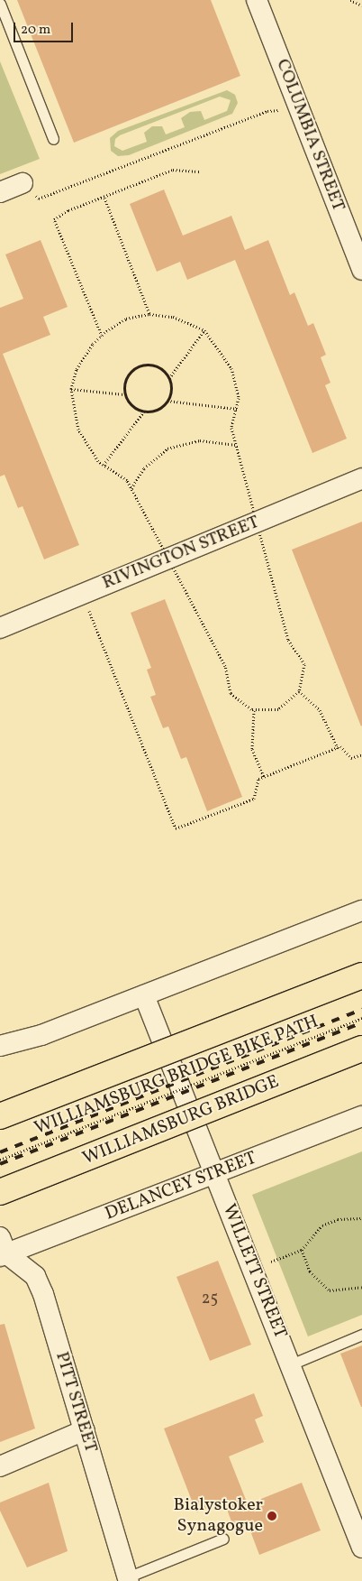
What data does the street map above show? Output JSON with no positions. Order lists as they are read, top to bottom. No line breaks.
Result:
{"streets":{"highway":["WILLIAMSBURG BRIDGE"],"street":["COLUMBIA STREET","RIVINGTON STREET","DELANCEY STREET","WILLETT STREET","PITT STREET"],"path":["WILLIAMSBURG BRIDGE BIKE PATH"]},"crossings":[["DELANCEY STREET","WILLETT STREET"],["DELANCEY STREET","PITT STREET"]],"places":["Bialystoker Synagogue"],"house_numbers":["25"],"scale_bar":"20 m"}
